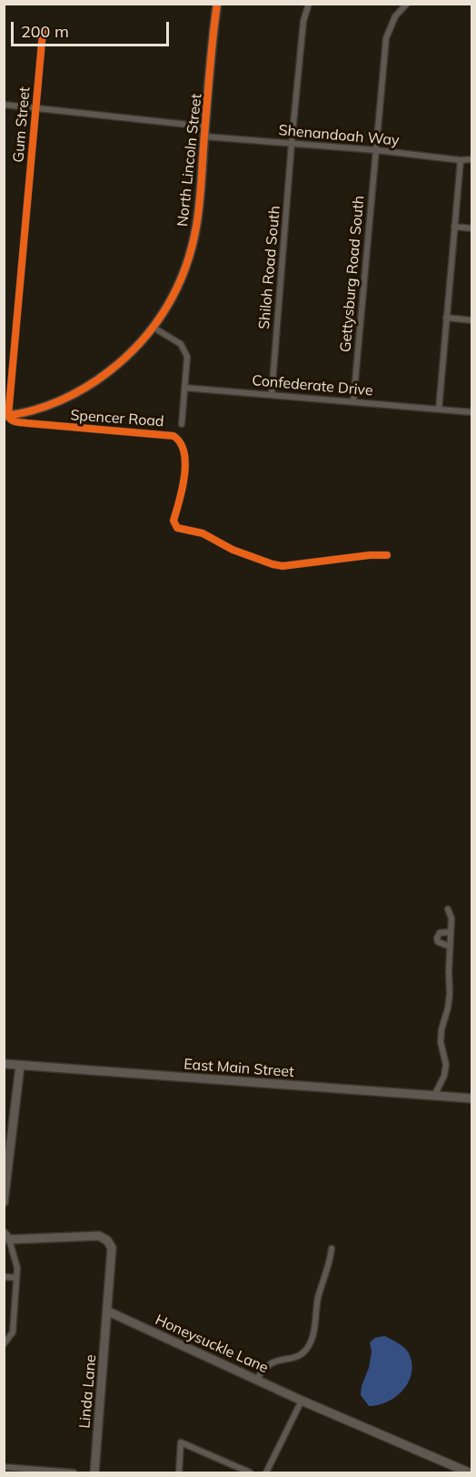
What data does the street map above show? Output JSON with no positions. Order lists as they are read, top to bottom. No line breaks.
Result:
{"streets":{"street":["Gum Street","Shenandoah Way","North Lincoln Street","Shiloh Road South","Gettysburg Road South","Confederate Drive","Spencer Road","East Main Street","Honeysuckle Lane","Linda Lane"]},"crossings":[["Gum Street","North Lincoln Street"],["Gum Street","Spencer Road"],["Shenandoah Way","North Lincoln Street"],["Shenandoah Way","Shiloh Road South"],["Shenandoah Way","Gettysburg Road South"],["North Lincoln Street","Spencer Road"],["Shiloh Road South","Confederate Drive"],["Gettysburg Road South","Confederate Drive"],["Honeysuckle Lane","Linda Lane"]],"scale_bar":"200 m"}
